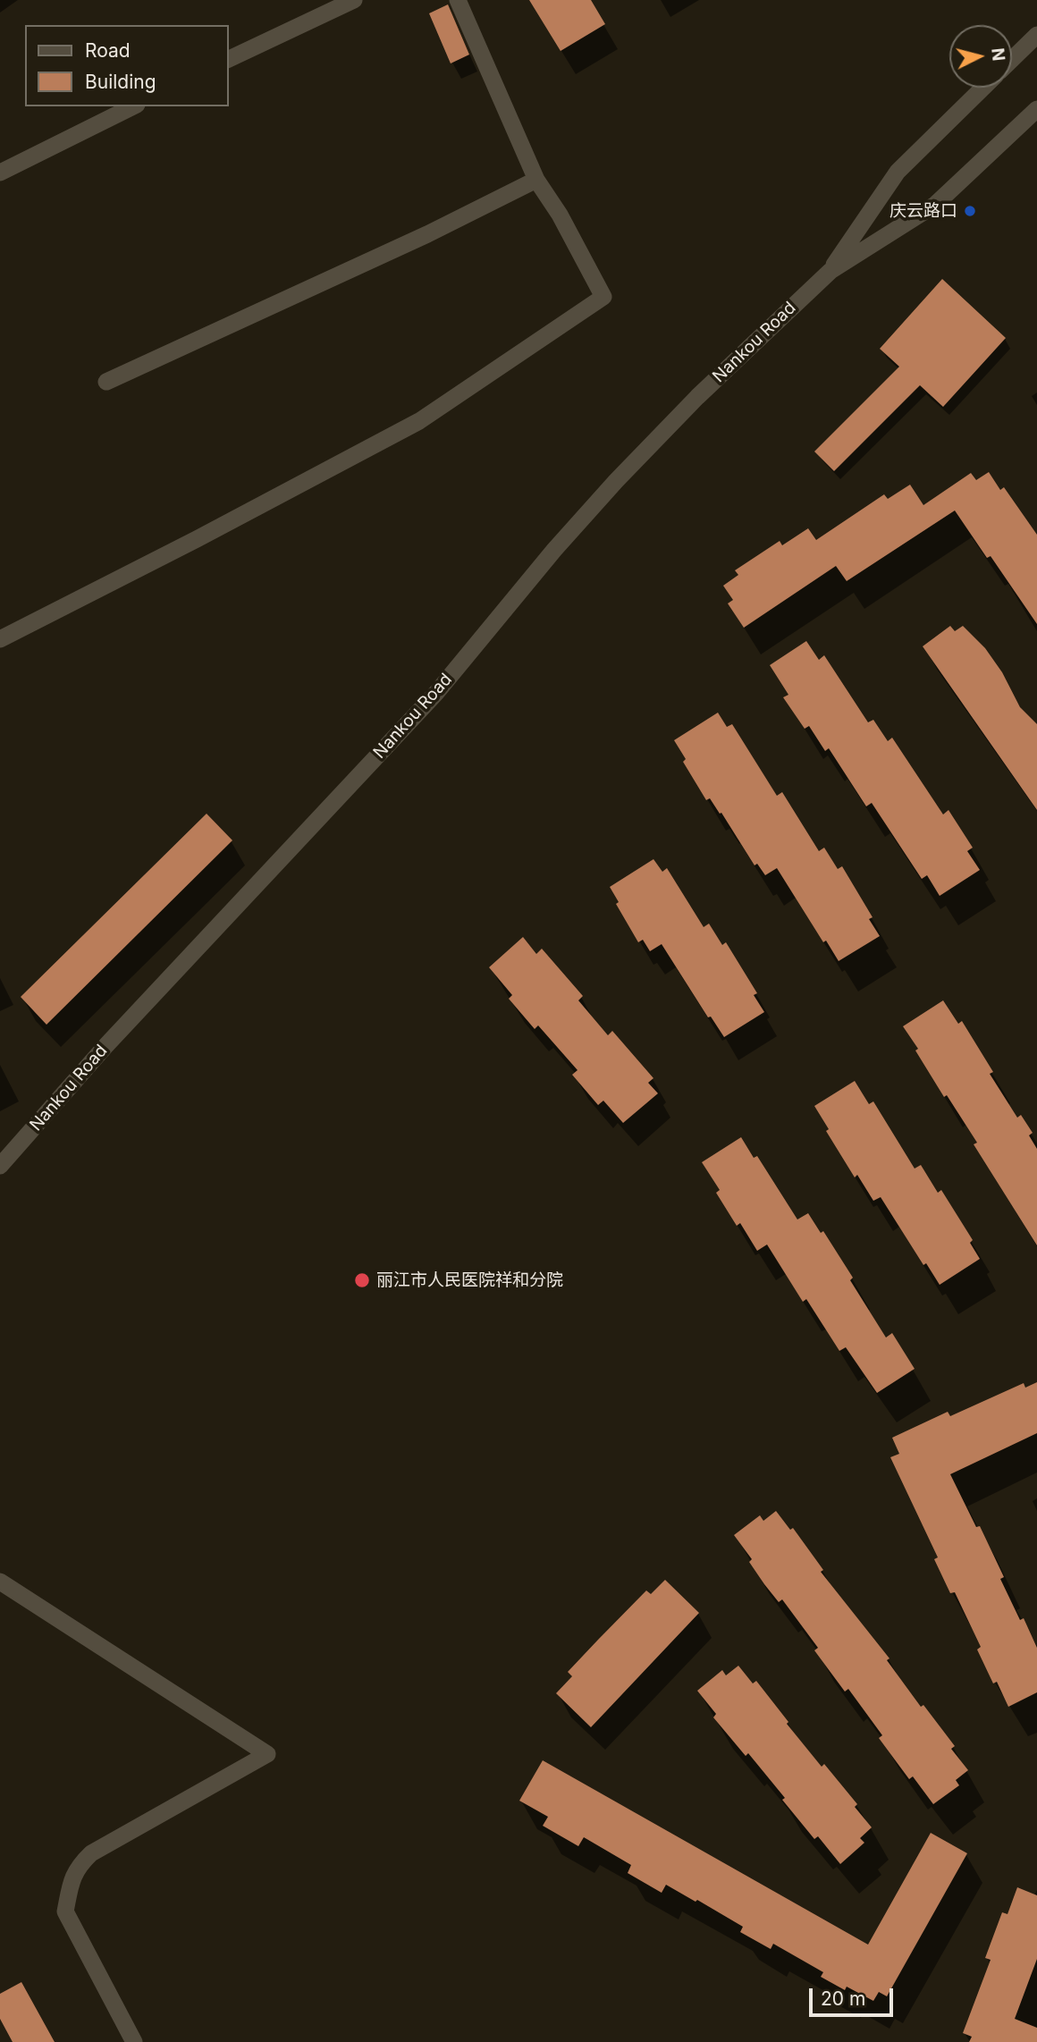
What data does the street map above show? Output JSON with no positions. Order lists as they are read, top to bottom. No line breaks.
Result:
{"streets":{"street":["Nankou Road"]},"places":["庆云路口","丽江市人民医院祥和分院"],"legend":["Road","Building"],"scale_bar":"20 m","north":"right"}
